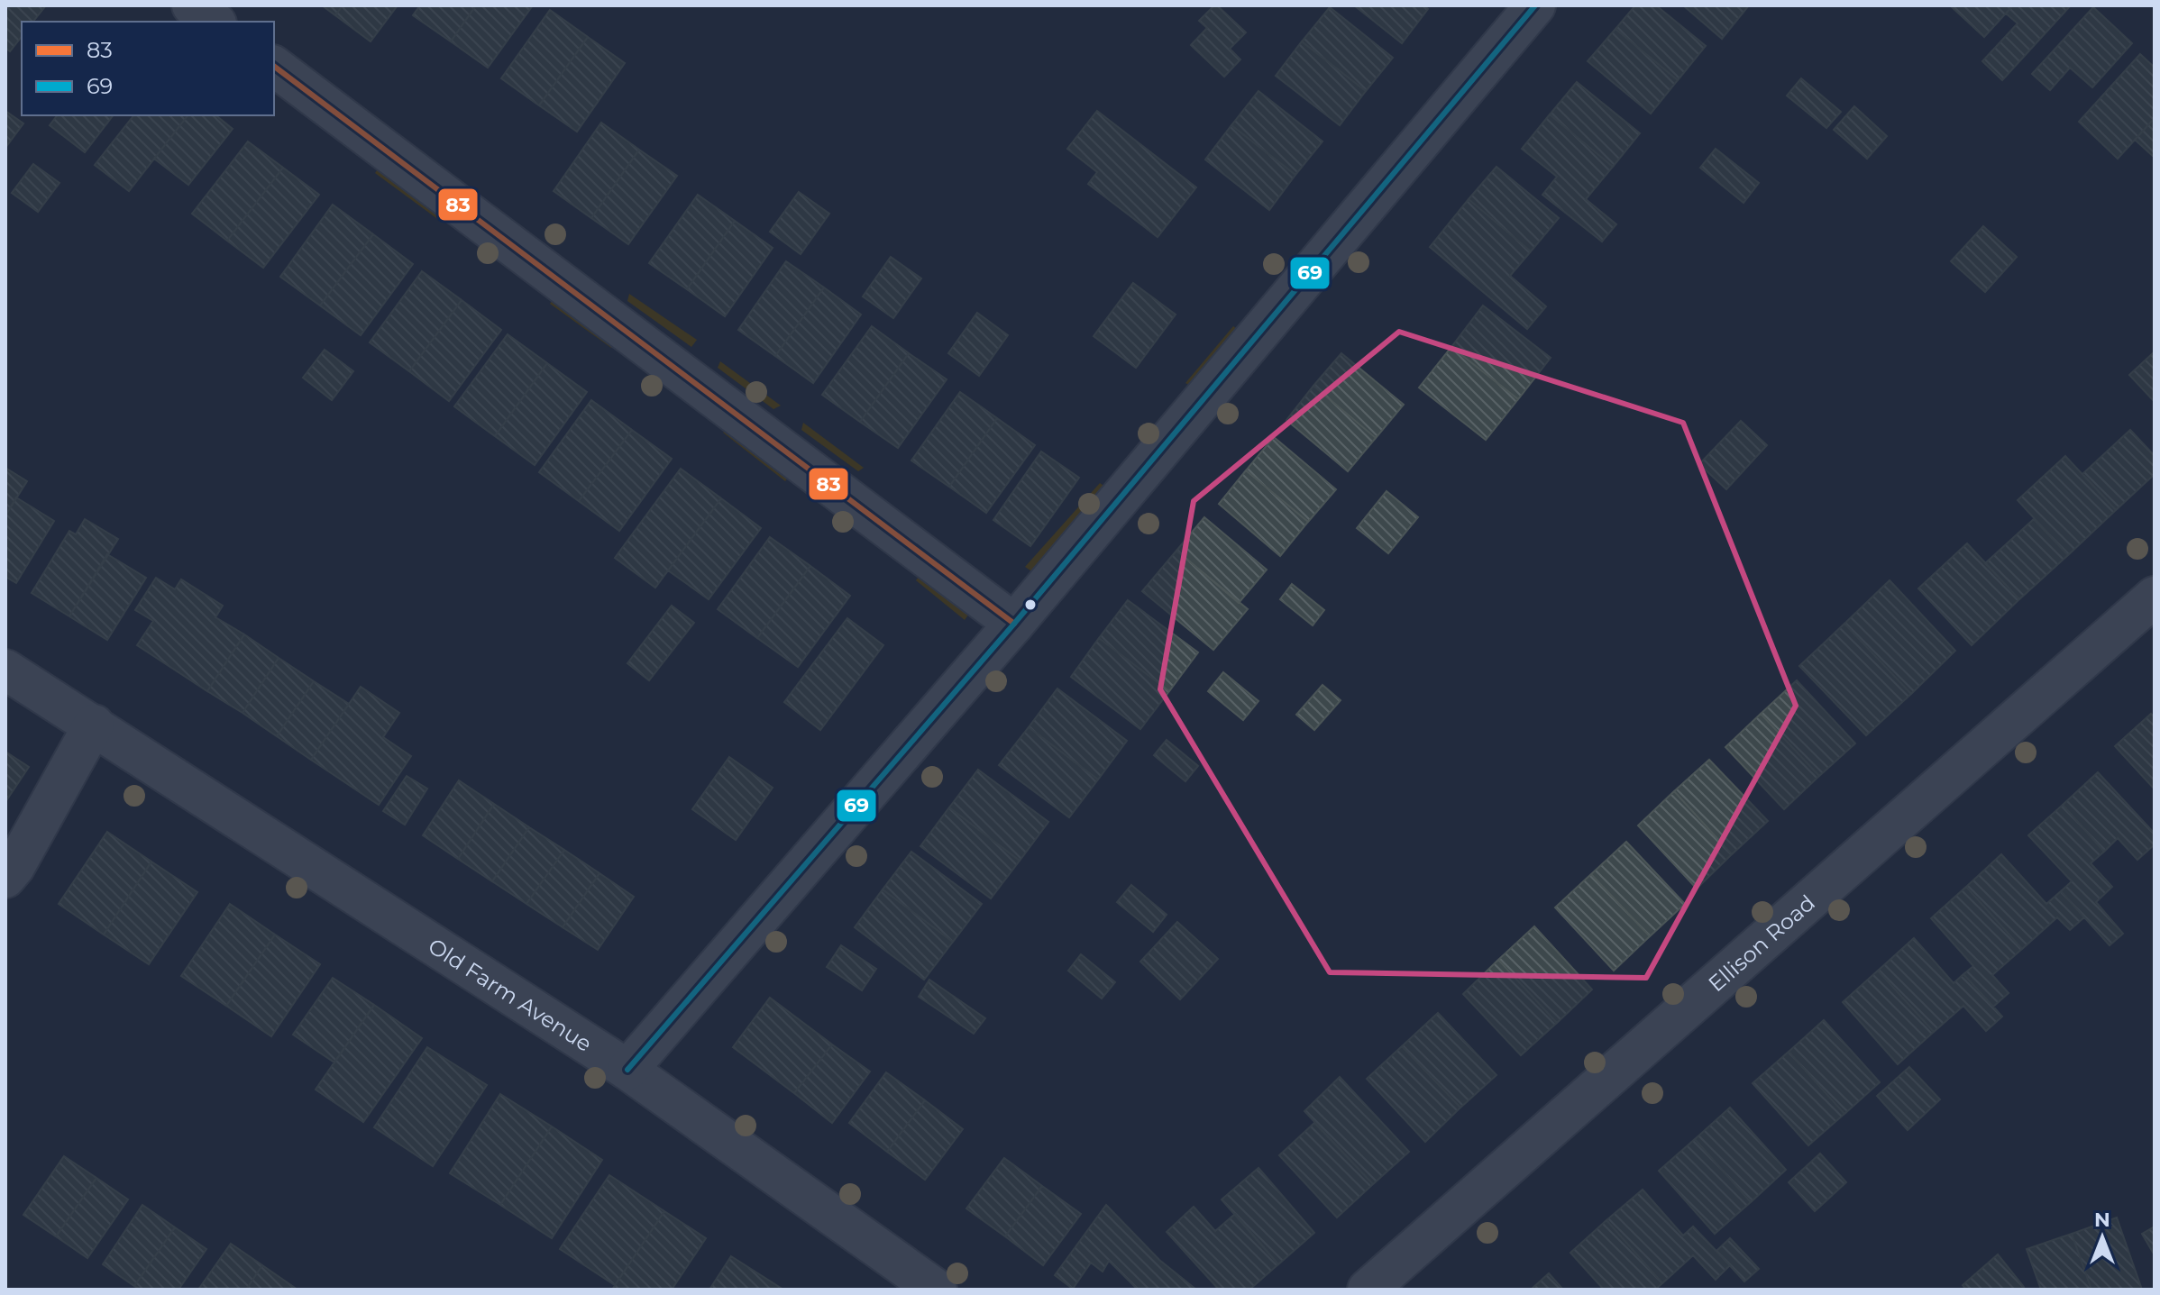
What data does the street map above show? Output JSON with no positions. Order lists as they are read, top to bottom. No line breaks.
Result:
{"streets":{"street":["Ellison Road","Old Farm Avenue"]},"lines":["transit line 69","transit line 83"],"legend":["83","69"],"north":"top"}
